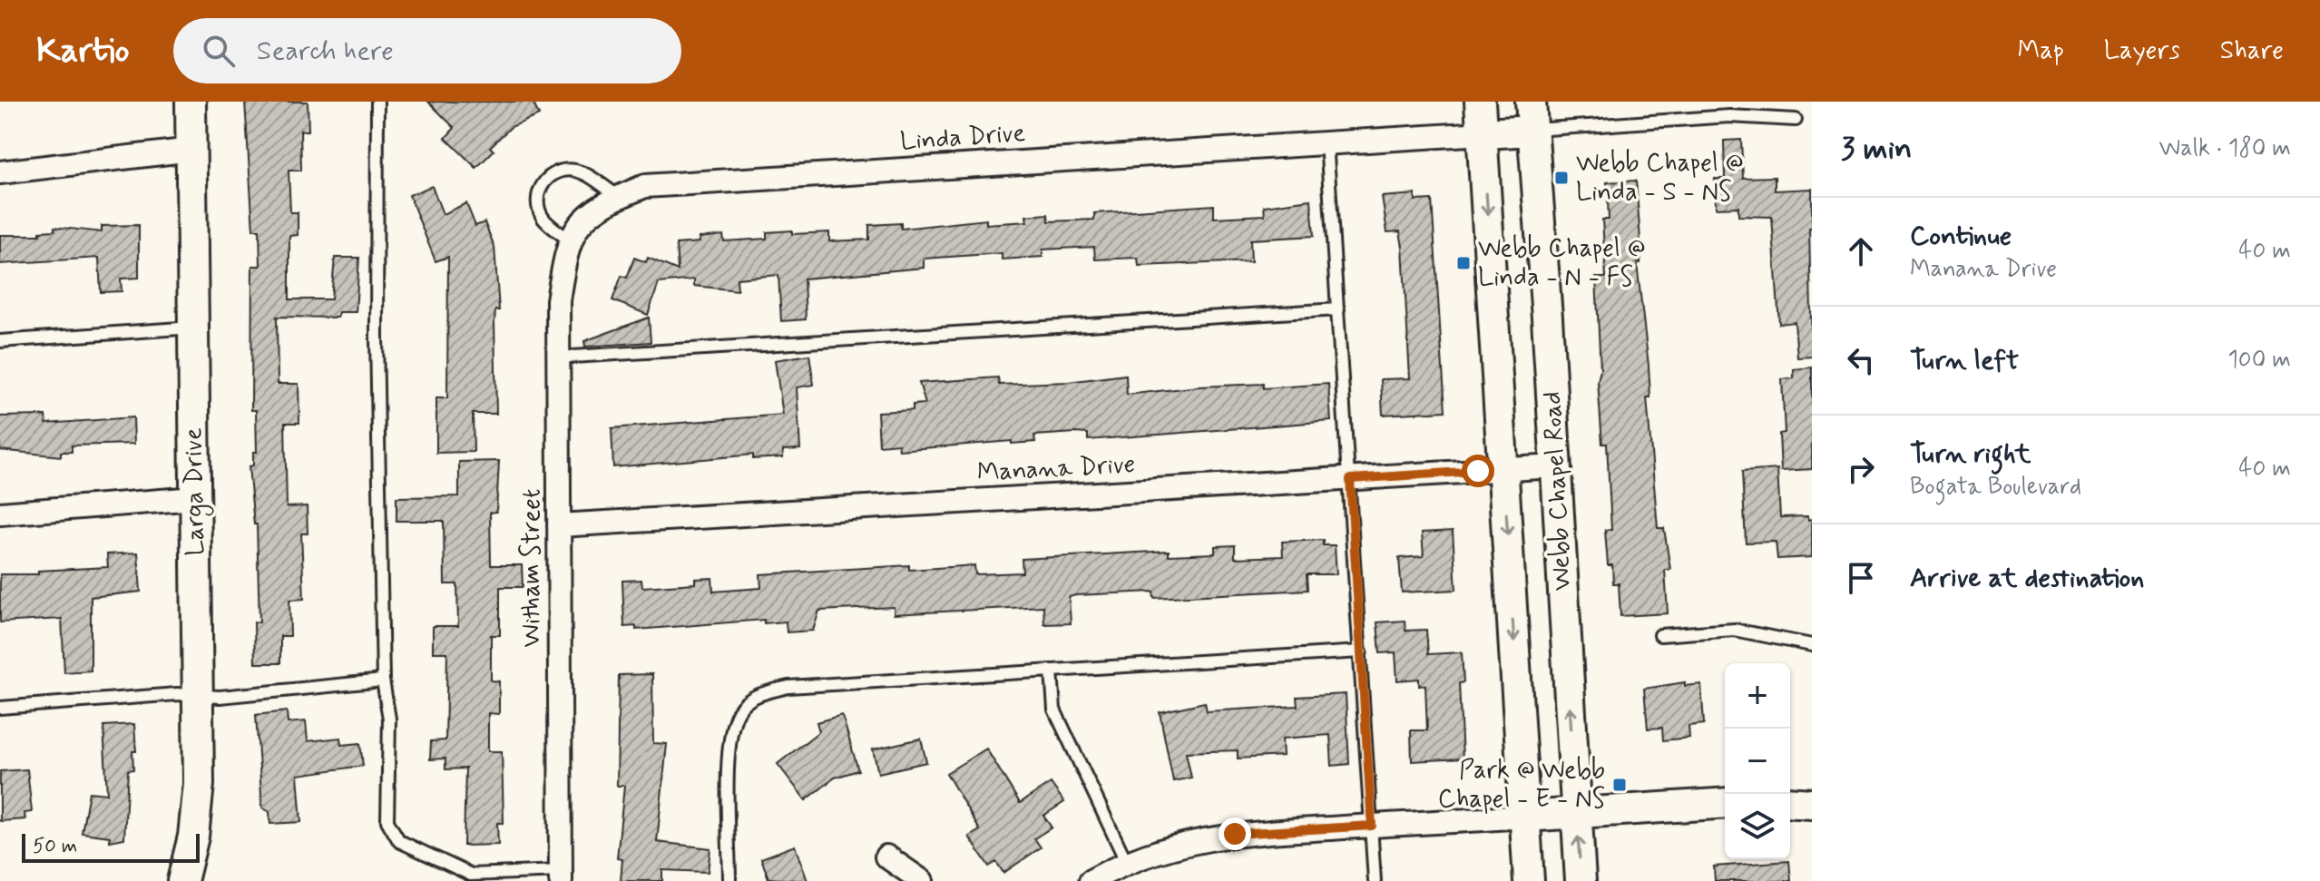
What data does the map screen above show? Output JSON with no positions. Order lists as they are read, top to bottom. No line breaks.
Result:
{"streets":{"main road":["Webb Chapel Road","Larga Drive"],"street":["Linda Drive","Manana Drive","Witham Street"]},"crossings":[["Linda Drive","Webb Chapel Road"],["Linda Drive","Witham Street"],["Manana Drive","Webb Chapel Road"],["Manana Drive","Witham Street"]],"places":{"transit":["Webb Chapel @ Linda - S - NS","Webb Chapel @ Linda - N - FS","Park @ Webb Chapel - E - NS"]},"scale_bar":"50 m","page":{"header":"Kartio","search":"Search here","nav":["Map","Layers","Share"],"heading":["3 min","Walk · 180 m"],"list":[["Continue","Manana Drive","40 m"],["Turn left","100 m"],["Turn right","Bogata Boulevard","40 m"],"Arrive at destination"],"map_buttons":["+","−"],"scale":"50 m"}}
